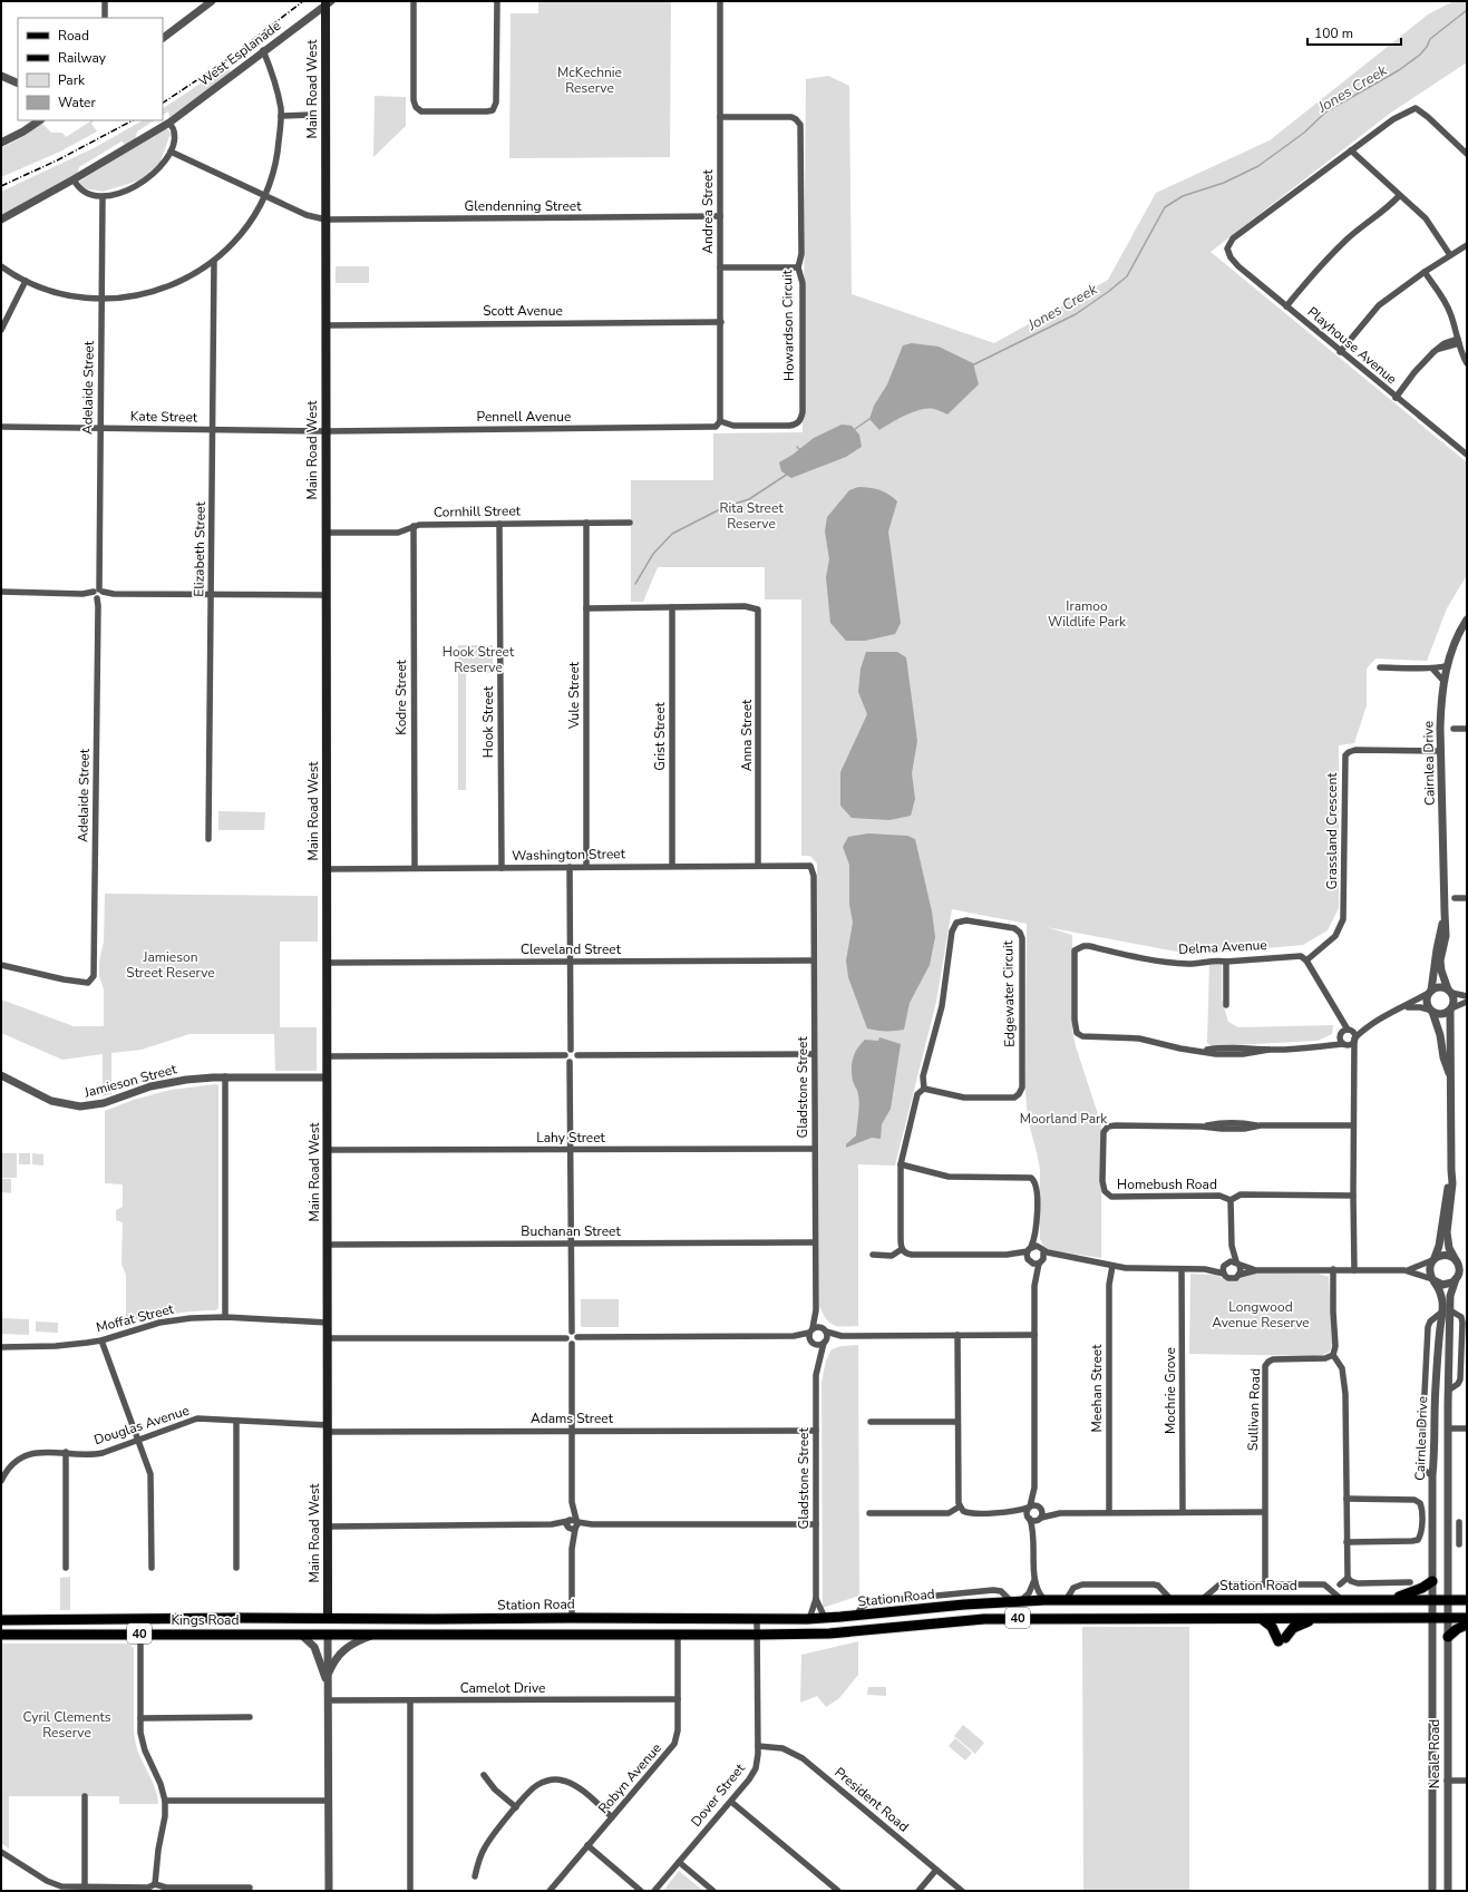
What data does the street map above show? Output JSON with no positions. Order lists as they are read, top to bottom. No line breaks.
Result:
{"streets":{"main road":["Main Road West","Station Road","40","Kings Road"],"street":["West Esplanade","Glendenning Street","Andrea Street","Scott Avenue","Howardson Circuit","Playhouse Avenue","Adelaide Street","Kate Street","Pennell Avenue","Cornhill Street","Elizabeth Street","Vule Street","Kodre Street","Hook Street","Anna Street","Grist Street","Cairnlea Drive","Grassland Crescent","Washington Street","Delma Avenue","Cleveland Street","Edgewater Circuit","Jamieson Street","Gladstone Street","Lahy Street","Homebush Road","Buchanan Street","Moffat Street","Meehan Street","Mochrie Grove","Sullivan Road","Adams Street","Douglas Avenue","Camelot Drive","Neale Road","Robyn Avenue","Dover Street","President Road"]},"crossings":[["West Esplanade","Main Road West"],["Main Road West","Glendenning Street"],["Main Road West","Scott Avenue"],["Main Road West","Kate Street"],["Main Road West","Pennell Avenue"],["Main Road West","Cornhill Street"],["Main Road West","Washington Street"],["Main Road West","Cleveland Street"],["Main Road West","Jamieson Street"],["Main Road West","Lahy Street"],["Main Road West","Buchanan Street"],["Main Road West","Moffat Street"],["Main Road West","Adams Street"],["Main Road West","Douglas Avenue"],["Main Road West","Station Road"],["Main Road West","Kings Road"],["Glendenning Street","Andrea Street"],["Andrea Street","Scott Avenue"],["Andrea Street","Howardson Circuit"],["Andrea Street","Pennell Avenue"],["Howardson Circuit","Pennell Avenue"],["Adelaide Street","Kate Street"],["Kate Street","Pennell Avenue"],["Kate Street","Elizabeth Street"],["Cornhill Street","Vule Street"],["Cornhill Street","Kodre Street"],["Cornhill Street","Hook Street"],["Vule Street","Washington Street"],["Kodre Street","Washington Street"],["Hook Street","Washington Street"],["Anna Street","Grist Street"],["Anna Street","Washington Street"],["Grist Street","Washington Street"],["Cairnlea Drive","Grassland Crescent"],["Cairnlea Drive","Station Road"],["Cairnlea Drive","40"],["Cairnlea Drive","Neale Road"],["Grassland Crescent","Delma Avenue"],["Washington Street","Gladstone Street"],["Cleveland Street","Gladstone Street"],["Gladstone Street","Lahy Street"],["Gladstone Street","Buchanan Street"],["Gladstone Street","Adams Street"],["Gladstone Street","Station Road"],["Adams Street","Douglas Avenue"],["Station Road","Kings Road"],["Station Road","Neale Road"],["Station Road","Dover Street"],["40","Kings Road"],["40","Neale Road"],["40","Robyn Avenue"],["40","Dover Street"],["Camelot Drive","Robyn Avenue"],["Dover Street","President Road"]],"water":["Jones Creek"],"parks":["McKechnie Reserve","Rita Street Reserve","Iramoo Wildlife Park","Hook Street Reserve","Jamieson Street Reserve","Moorland Park","Longwood Avenue Reserve","Cyril Clements Reserve"],"legend":["Road","Railway","Park","Water"],"scale_bar":"100 m"}
